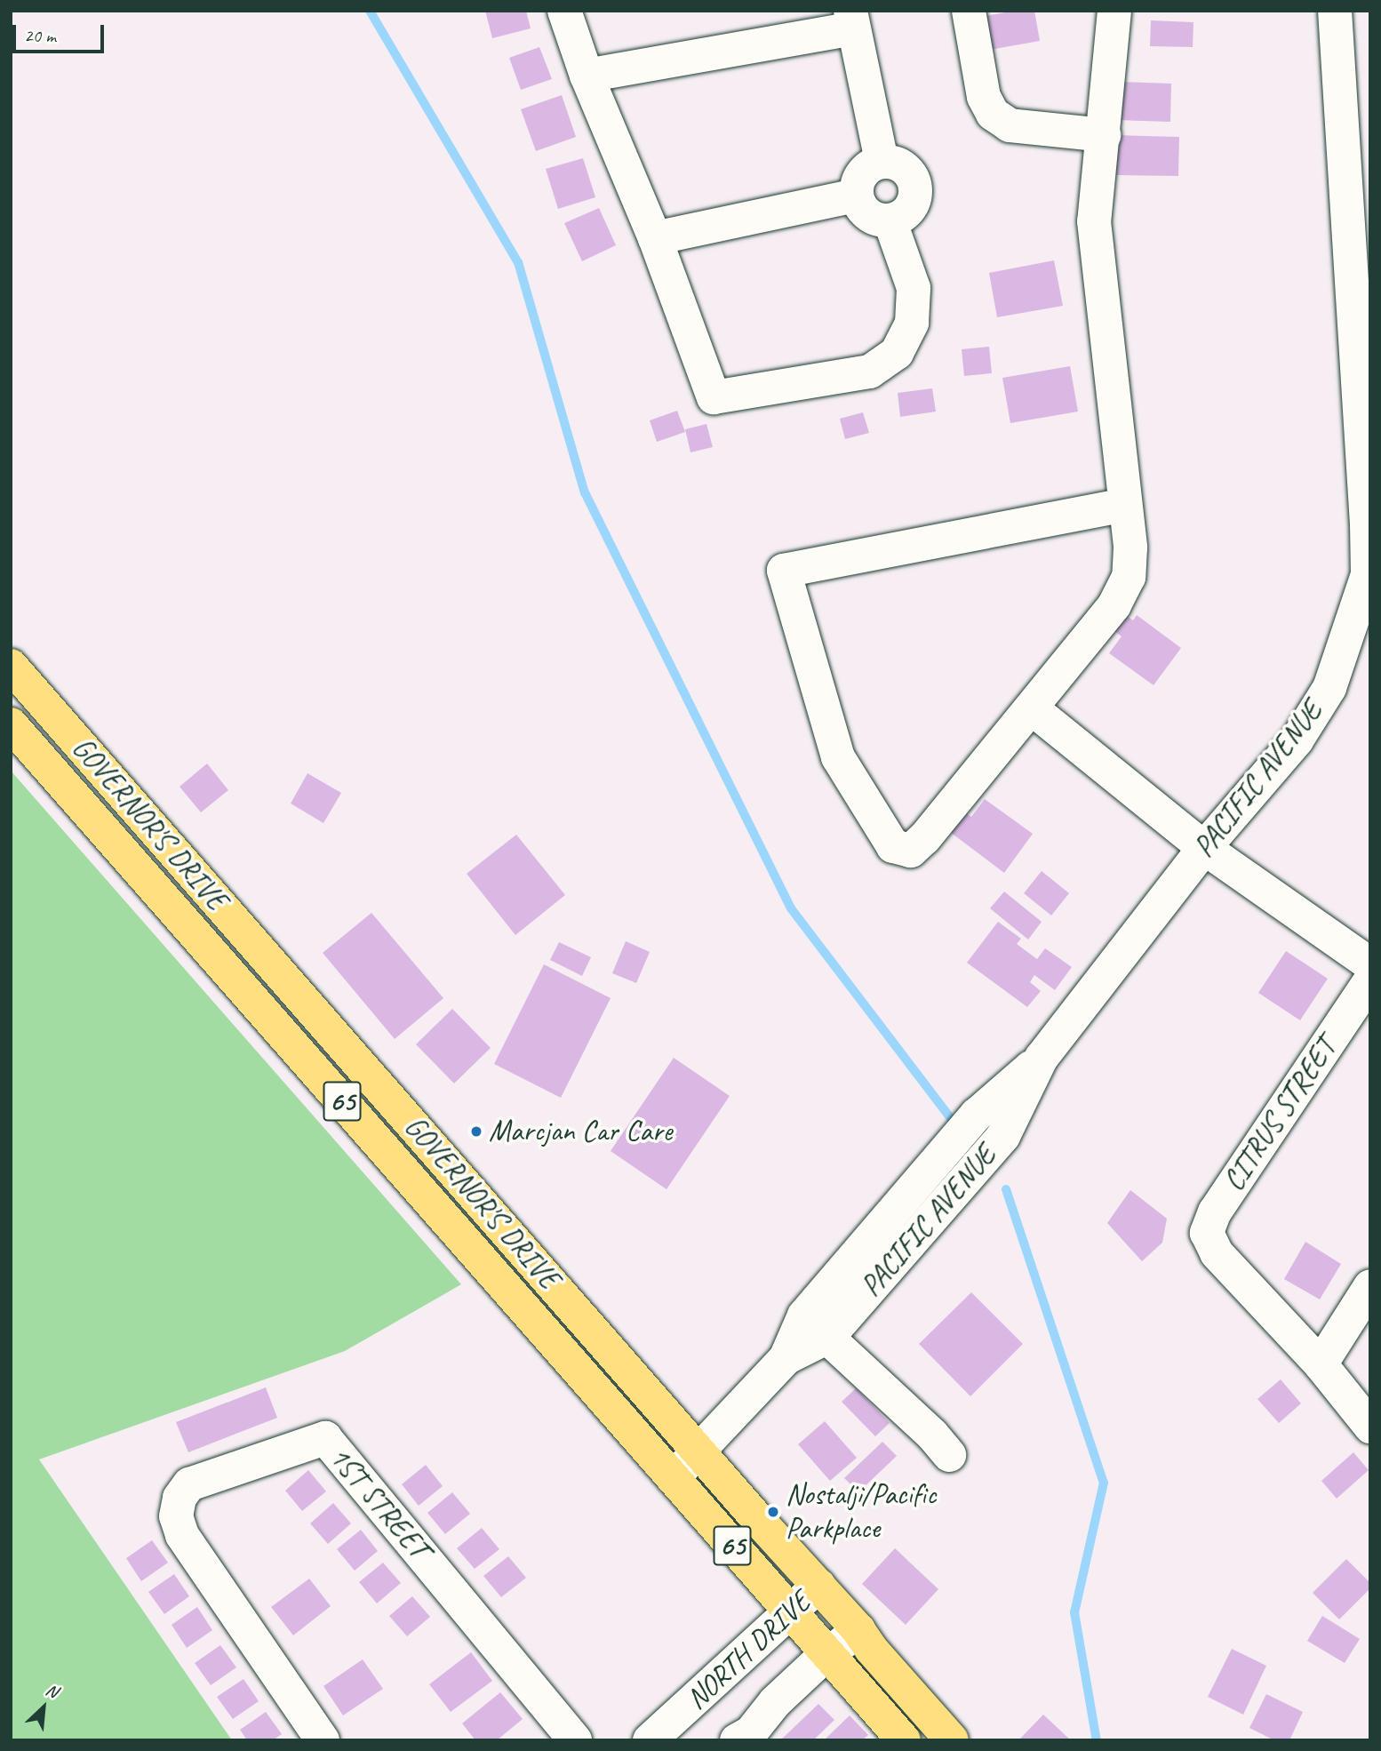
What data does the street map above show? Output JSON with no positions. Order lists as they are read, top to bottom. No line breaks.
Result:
{"streets":{"highway":["GOVERNOR'S DRIVE","65"],"street":["PACIFIC AVENUE","CITRUS STREET","1ST STREET","NORTH DRIVE"]},"crossings":[["PACIFIC AVENUE","GOVERNOR'S DRIVE"],["GOVERNOR'S DRIVE","NORTH DRIVE"]],"places":["Marcjan Car Care","Nostalji/Pacific Parkplace"],"scale_bar":"20 m","north":"top right"}
